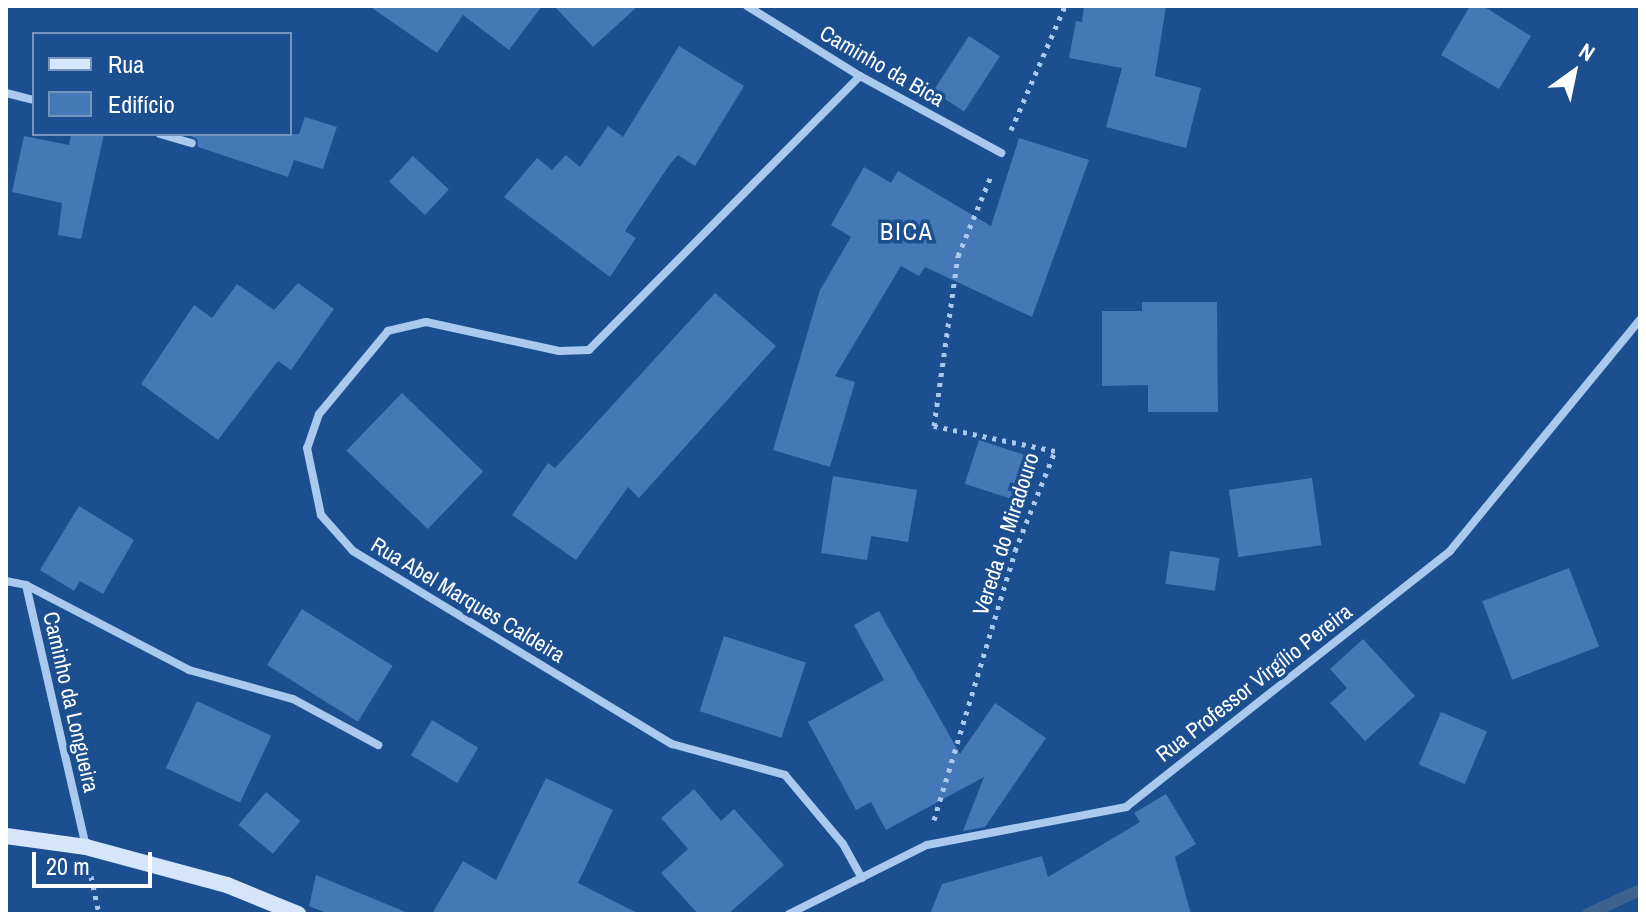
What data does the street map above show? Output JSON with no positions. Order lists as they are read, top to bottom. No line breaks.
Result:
{"streets":{"street":["Caminho da Bica","Rua Abel Marques Caldeira","Rua Professor Virgílio Pereira","Caminho da Longueira"],"path":["Vereda do Miradouro"]},"crossings":[["Caminho da Bica","Vereda do Miradouro"],["Caminho da Bica","Rua Abel Marques Caldeira"],["Vereda do Miradouro","Rua Professor Virgílio Pereira"],["Rua Abel Marques Caldeira","Rua Professor Virgílio Pereira"]],"districts":["BICA"],"legend":["Rua","Edifício"],"scale_bar":"20 m","north":"top right"}
